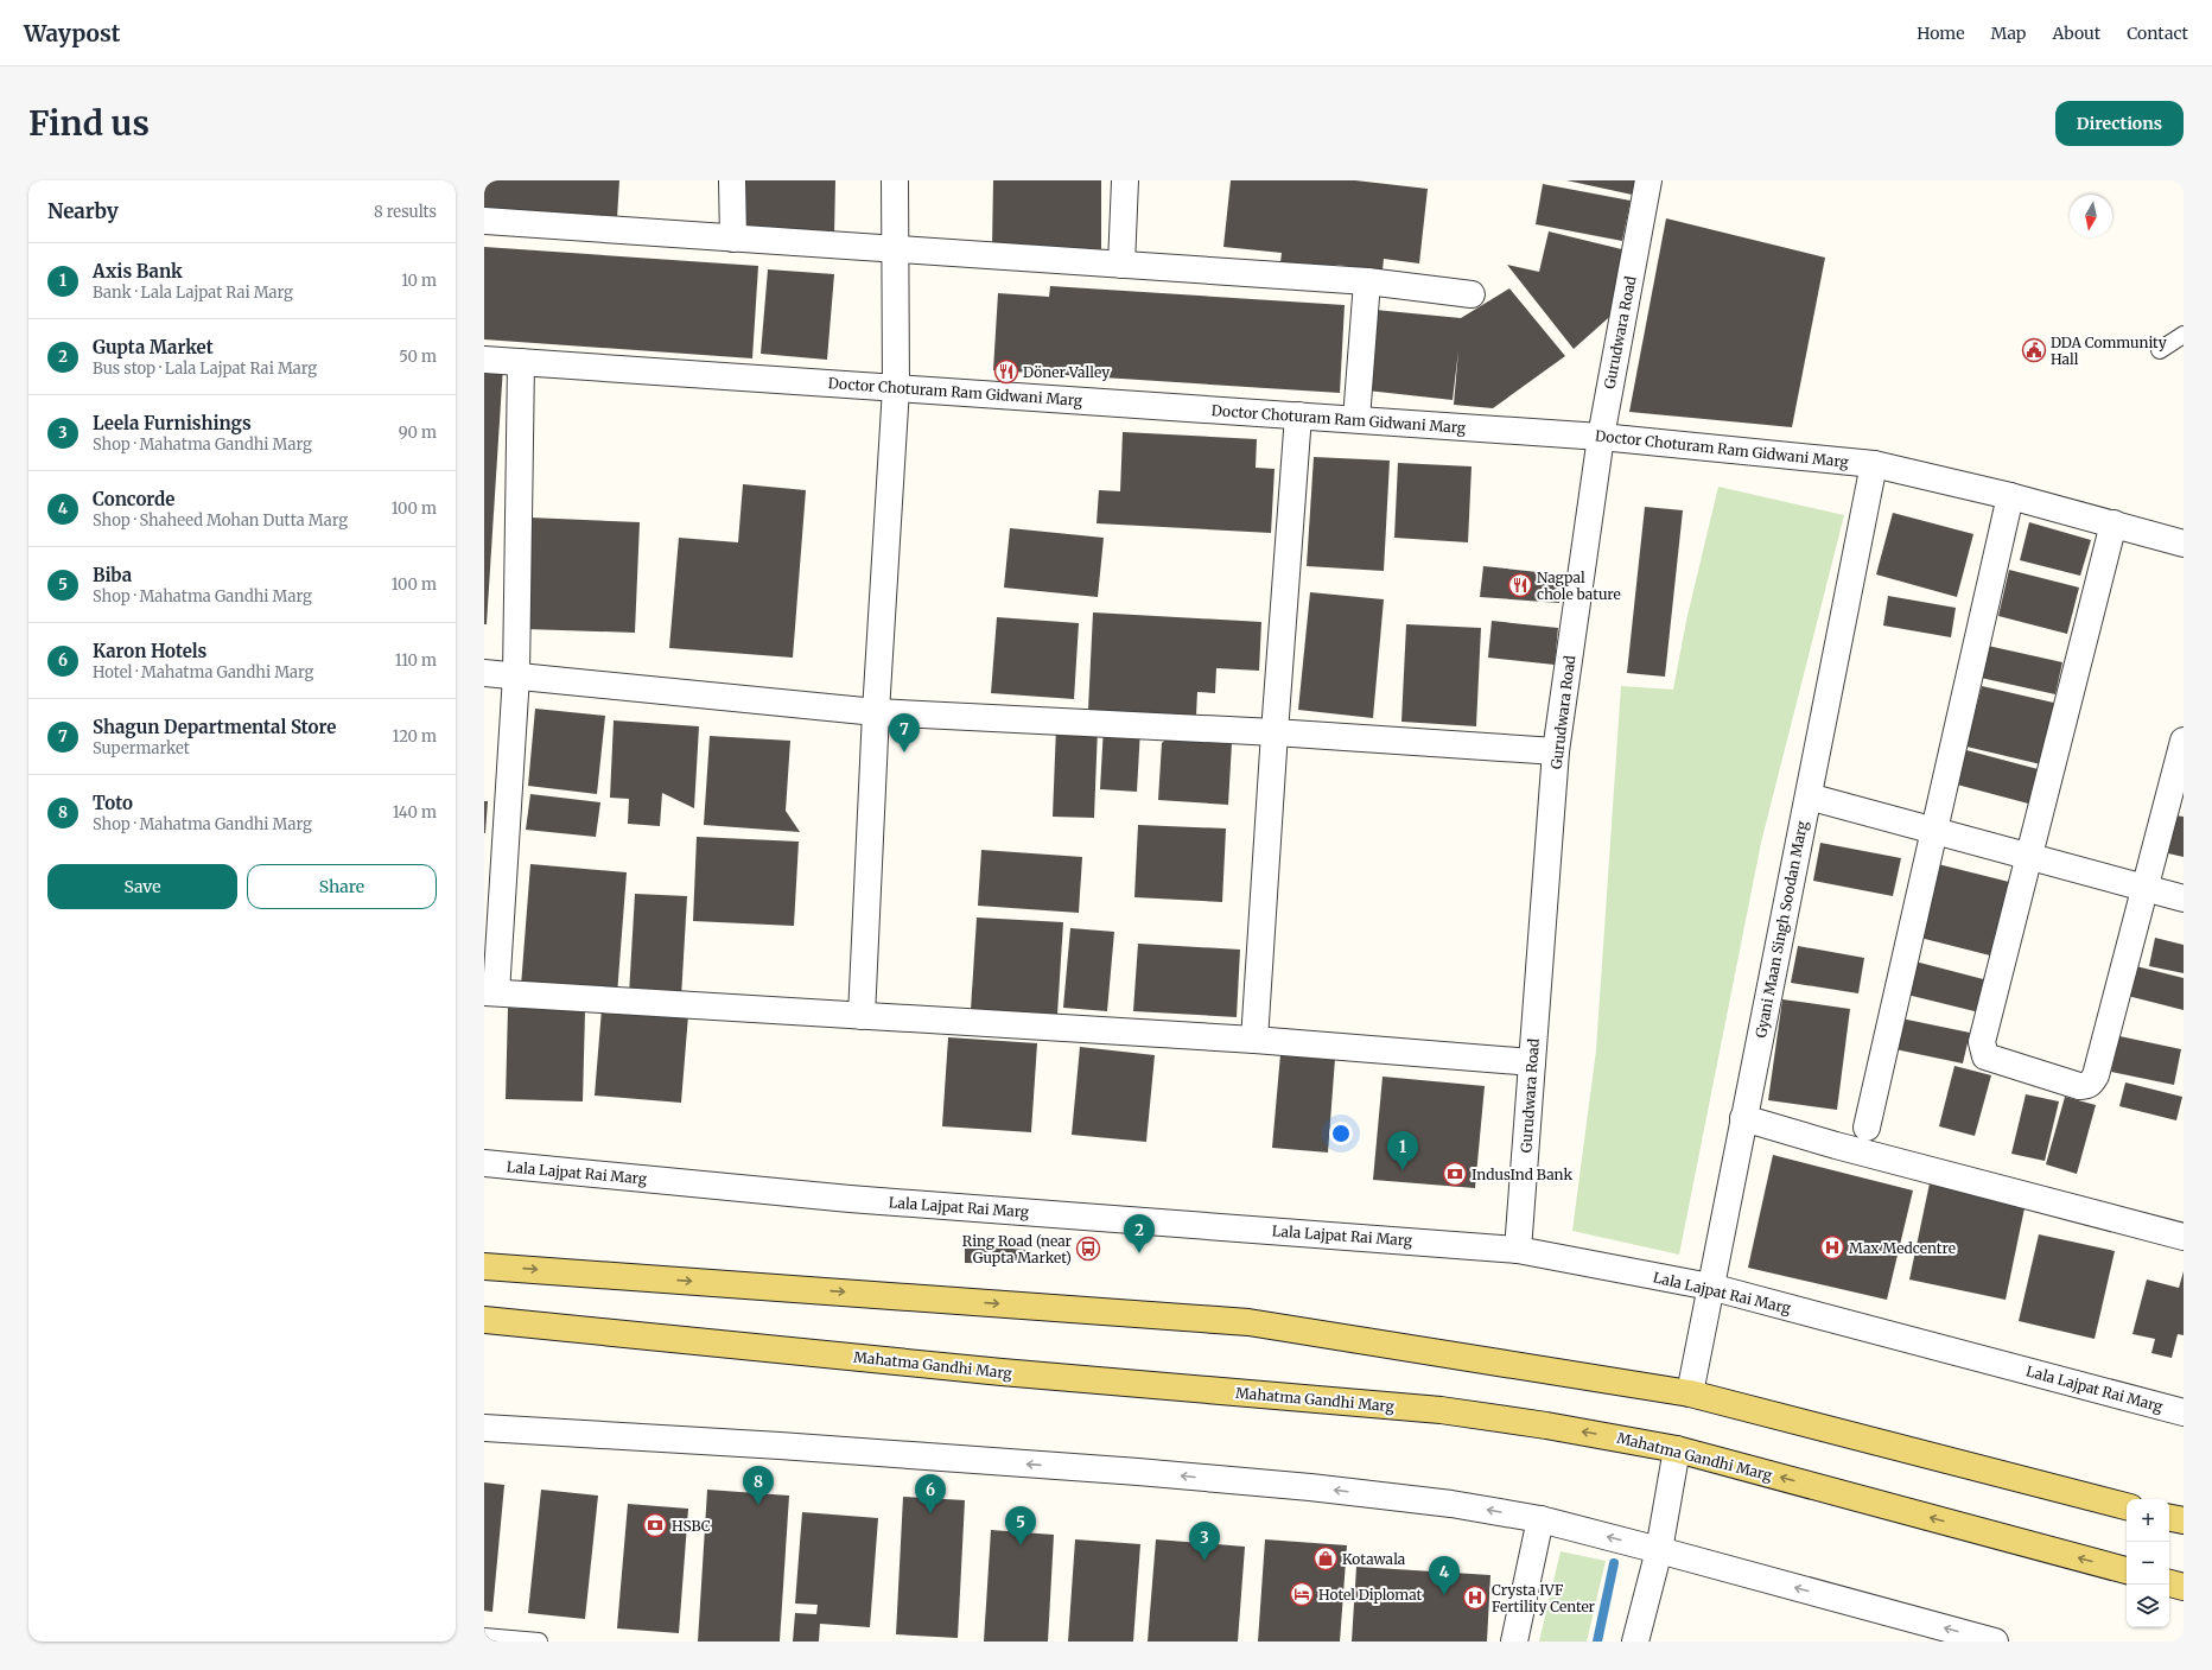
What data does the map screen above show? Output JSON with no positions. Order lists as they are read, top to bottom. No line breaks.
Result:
{"streets":{"main road":["Mahatma Gandhi Marg"],"street":["Gurudwara Road","Doctor Choturam Ram Gidwani Marg","Gyani Maan Singh Soodan Marg","Lala Lajpat Rai Marg"]},"crossings":[["Gurudwara Road","Doctor Choturam Ram Gidwani Marg"],["Gurudwara Road","Lala Lajpat Rai Marg"],["Doctor Choturam Ram Gidwani Marg","Gyani Maan Singh Soodan Marg"],["Gyani Maan Singh Soodan Marg","Lala Lajpat Rai Marg"]],"places":{"public building":["DDA Community Hall"],"restaurant":["Döner Valley","Nagpal chole bature"],"bank":["IndusInd Bank","HSBC"],"hospital":["Max Medcentre","Crysta IVF Fertility Center"],"bus stop":["Ring Road (near Gupta Market)"],"shop":["Kotawala"],"hotel":["Hotel Diplomat"]},"north":"bottom","page":{"header":"Waypost","nav":["Home","Map","About","Contact"],"buttons":["Directions",["Save","Share"]],"title":"Find us","heading":["Nearby","8 results"],"list":[{"mark":"1","name":"Axis Bank","note":"Bank · Lala Lajpat Rai Marg","value":"10 m"},{"mark":"2","name":"Gupta Market","note":"Bus stop · Lala Lajpat Rai Marg","value":"50 m"},{"mark":"3","name":"Leela Furnishings","note":"Shop · Mahatma Gandhi Marg","value":"90 m"},{"mark":"4","name":"Concorde","note":"Shop · Shaheed Mohan Dutta Marg","value":"100 m"},{"mark":"5","name":"Biba","note":"Shop · Mahatma Gandhi Marg","value":"100 m"},{"mark":"6","name":"Karon Hotels","note":"Hotel · Mahatma Gandhi Marg","value":"110 m"},{"mark":"7","name":"Shagun Departmental Store","note":"Supermarket","value":"120 m"},{"mark":"8","name":"Toto","note":"Shop · Mahatma Gandhi Marg","value":"140 m"}],"pins":["7","1","2","8","6","5","3","4"],"map_buttons":["+","−"]}}
